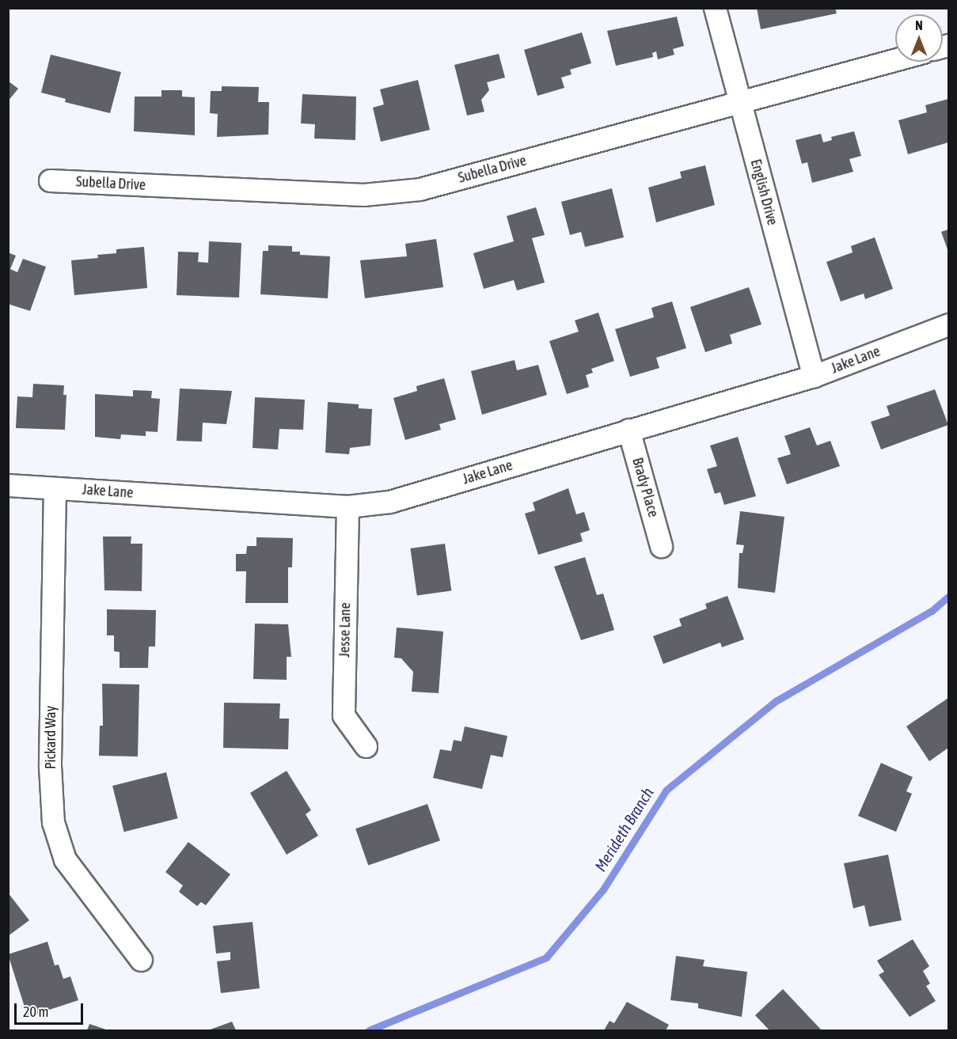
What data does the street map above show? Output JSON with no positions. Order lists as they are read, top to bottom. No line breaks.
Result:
{"streets":{"street":["Subella Drive","English Drive","Jake Lane","Brady Place","Jesse Lane","Pickard Way"]},"crossings":[["Subella Drive","English Drive"],["English Drive","Jake Lane"],["Jake Lane","Brady Place"],["Jake Lane","Jesse Lane"],["Jake Lane","Pickard Way"]],"water":["Merideth Branch"],"scale_bar":"20 m","north":"top"}
